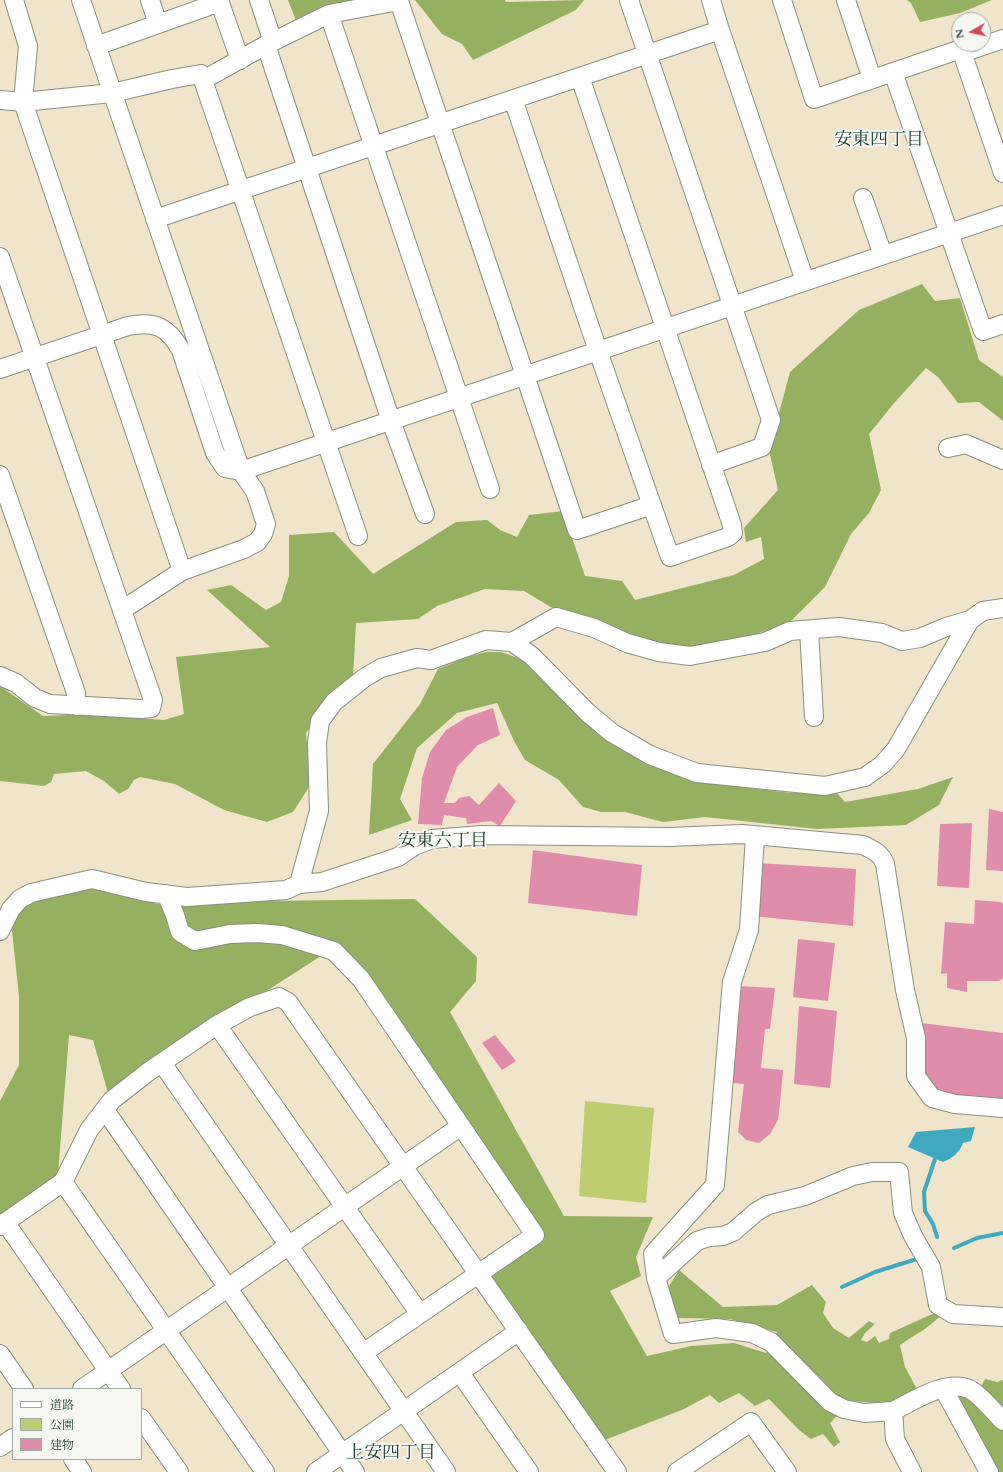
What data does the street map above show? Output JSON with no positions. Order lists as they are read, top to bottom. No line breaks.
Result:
{"districts":["安東四丁目","安東六丁目","上安四丁目"],"legend":["道路","公園","建物"],"north":"left"}
